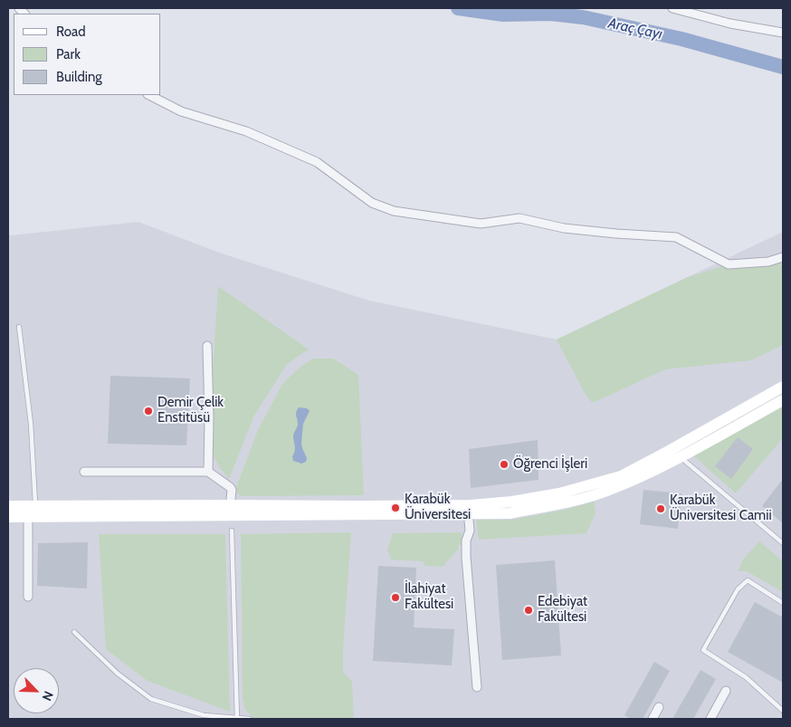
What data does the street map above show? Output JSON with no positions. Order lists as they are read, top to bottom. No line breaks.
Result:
{"water":["Araç Çayı"],"places":["Demir Çelik Enstitüsü","Öğrenci İşleri","Karabük Üniversitesi","Karabük Üniversitesi Camii","İlahiyat Fakültesi","Edebiyat Fakültesi"],"legend":["Road","Park","Building"],"north":"bottom right"}
